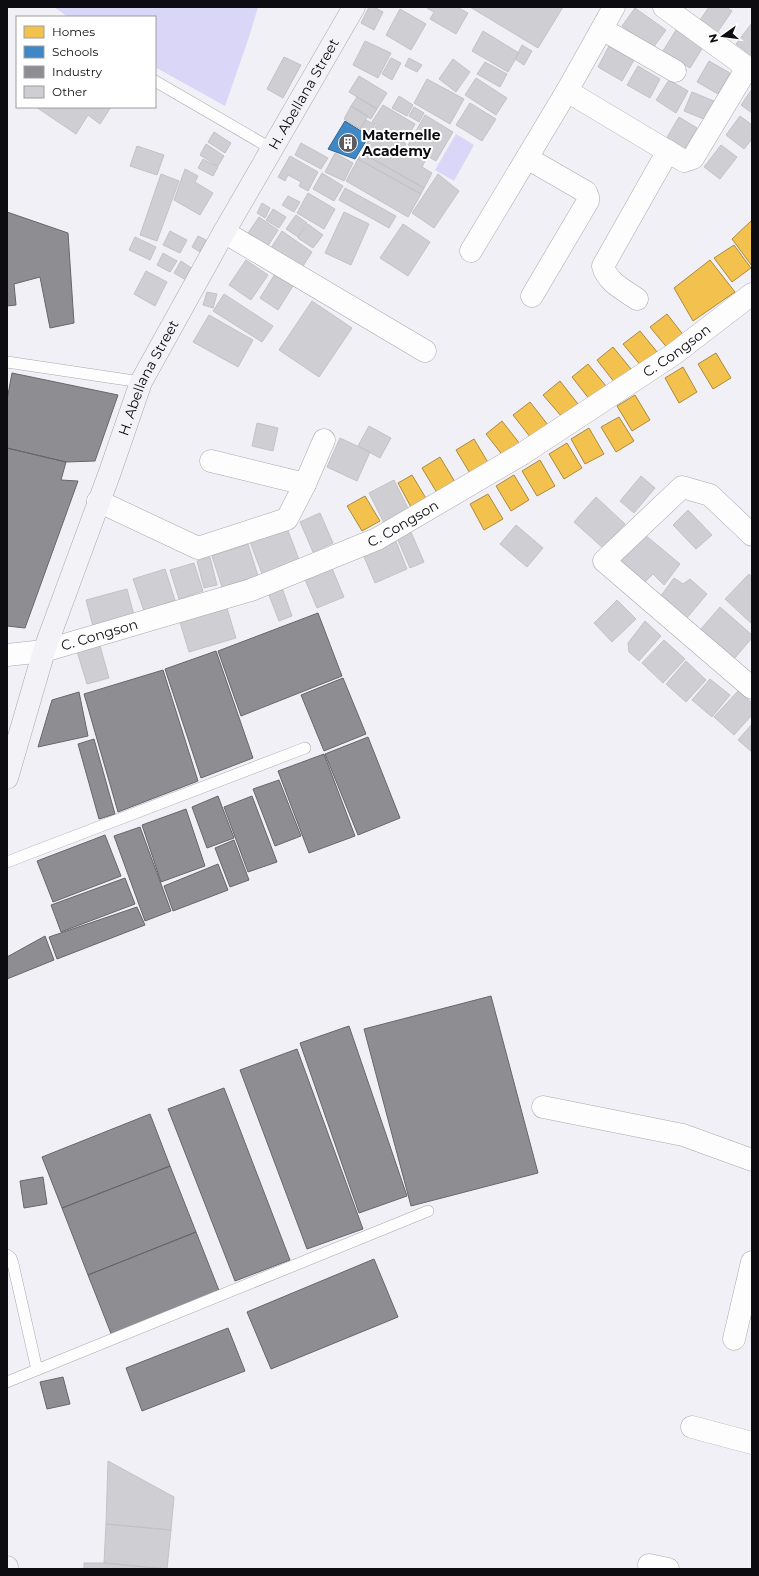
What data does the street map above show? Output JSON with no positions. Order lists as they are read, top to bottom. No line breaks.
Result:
{"streets":{"main road":["H. Abellana Street"],"street":["C. Congson"]},"crossings":[["H. Abellana Street","C. Congson"]],"places":{"building":["Maternelle Academy"]},"legend":["Homes","Schools","Industry","Other"],"north":"left"}
